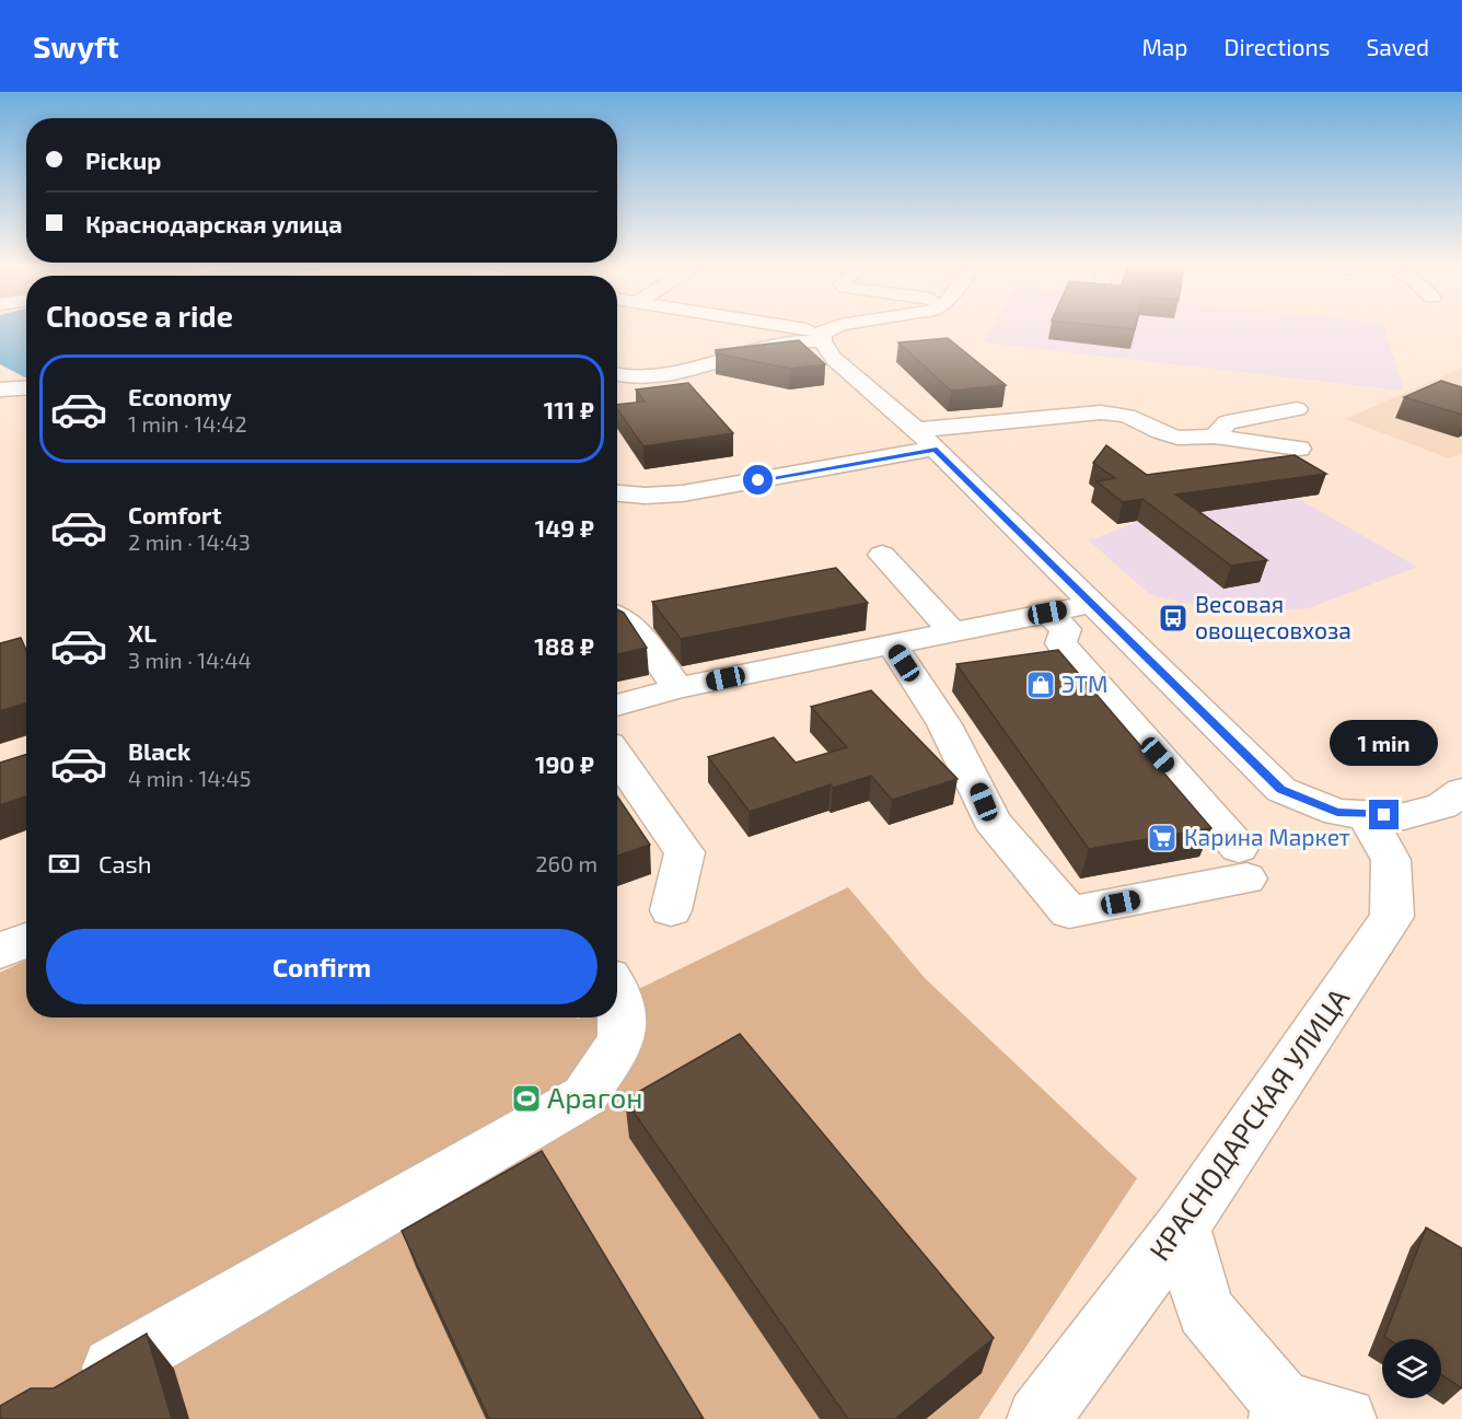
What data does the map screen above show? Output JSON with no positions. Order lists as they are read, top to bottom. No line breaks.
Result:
{"streets":{"street":["КРАСНОДАРСКАЯ УЛИЦА"]},"places":{"bus stop":["Весовая овощесовхоза"],"shop":["ЭТМ"],"supermarket":["Карина Маркет"],"sports":["Арагон"]},"page":{"header":"Swyft","nav":["Map","Directions","Saved"],"banner":["Pickup","Краснодарская улица"],"heading":"Choose a ride","list":[{"name":"Economy","note":"1 min · 14:42","value":"111 ₽"},{"name":"Comfort","note":"2 min · 14:43","value":"149 ₽"},{"name":"XL","note":"3 min · 14:44","value":"188 ₽"},{"name":"Black","note":"4 min · 14:45","value":"190 ₽"}],"bubble":"1 min","pay":["Cash","260 m"],"buttons":"Confirm"}}
